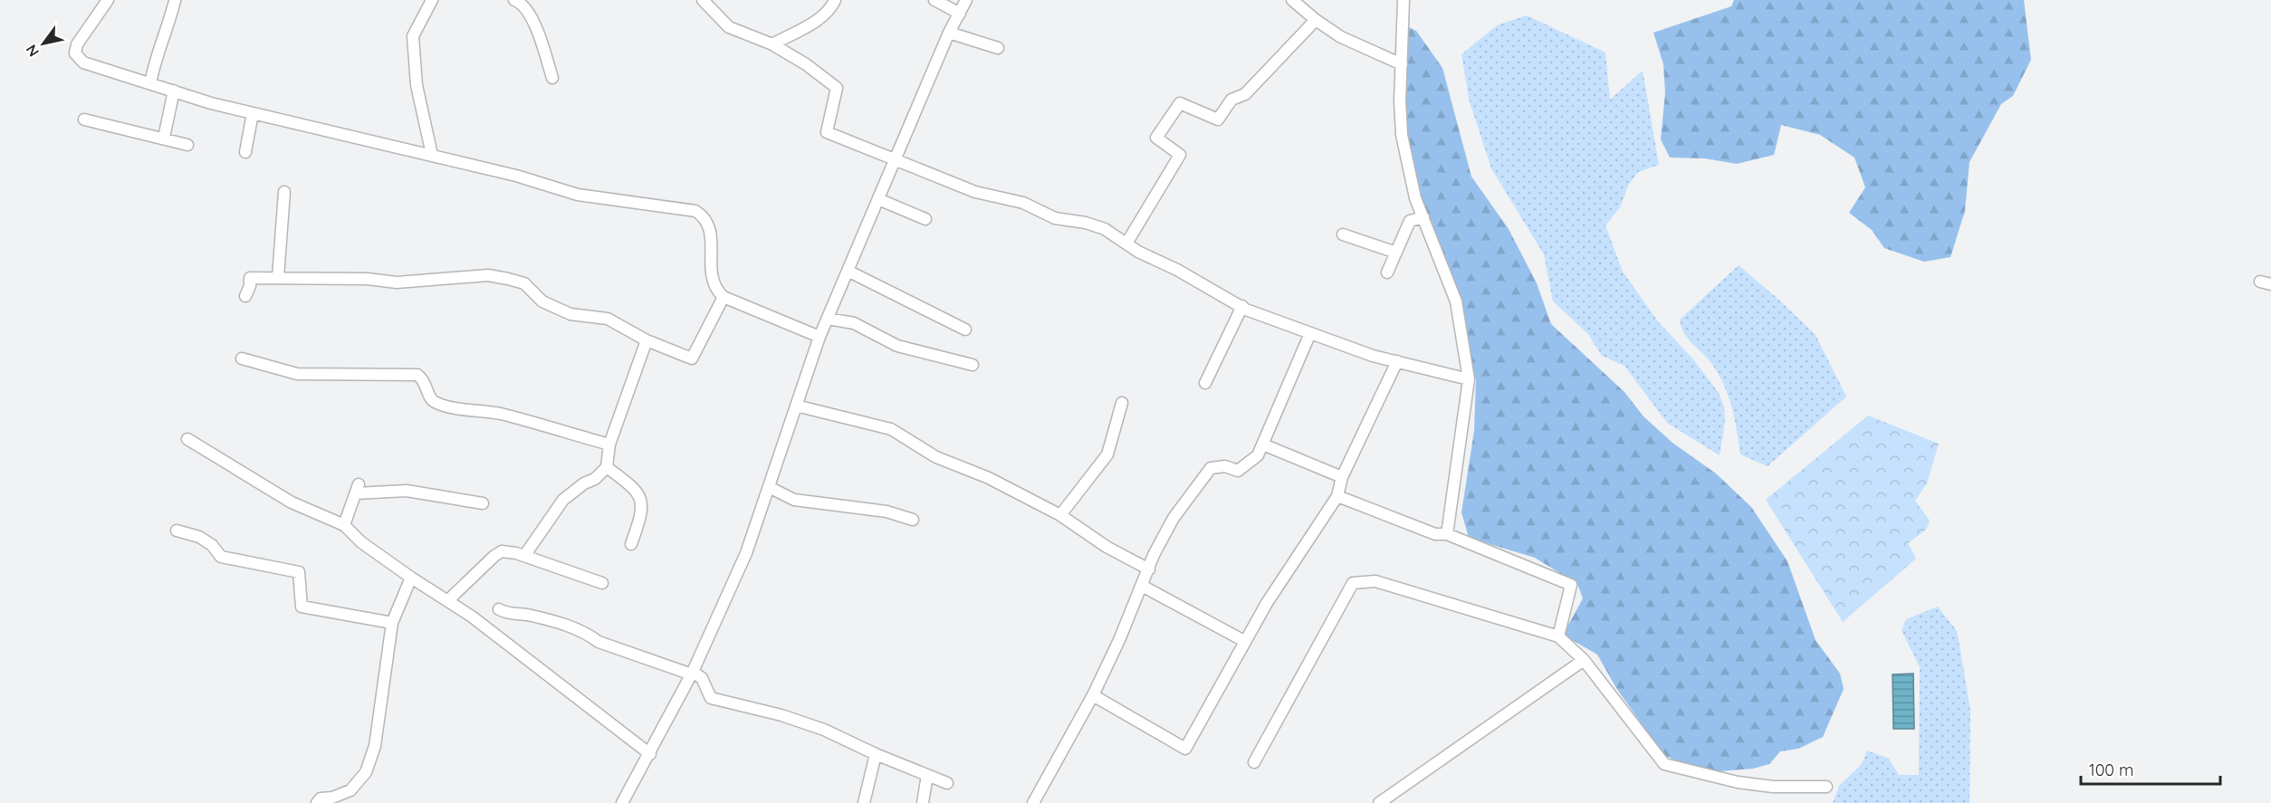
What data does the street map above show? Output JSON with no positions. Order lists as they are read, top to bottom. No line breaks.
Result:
{"scale_bar":"100 m","north":"bottom left"}
